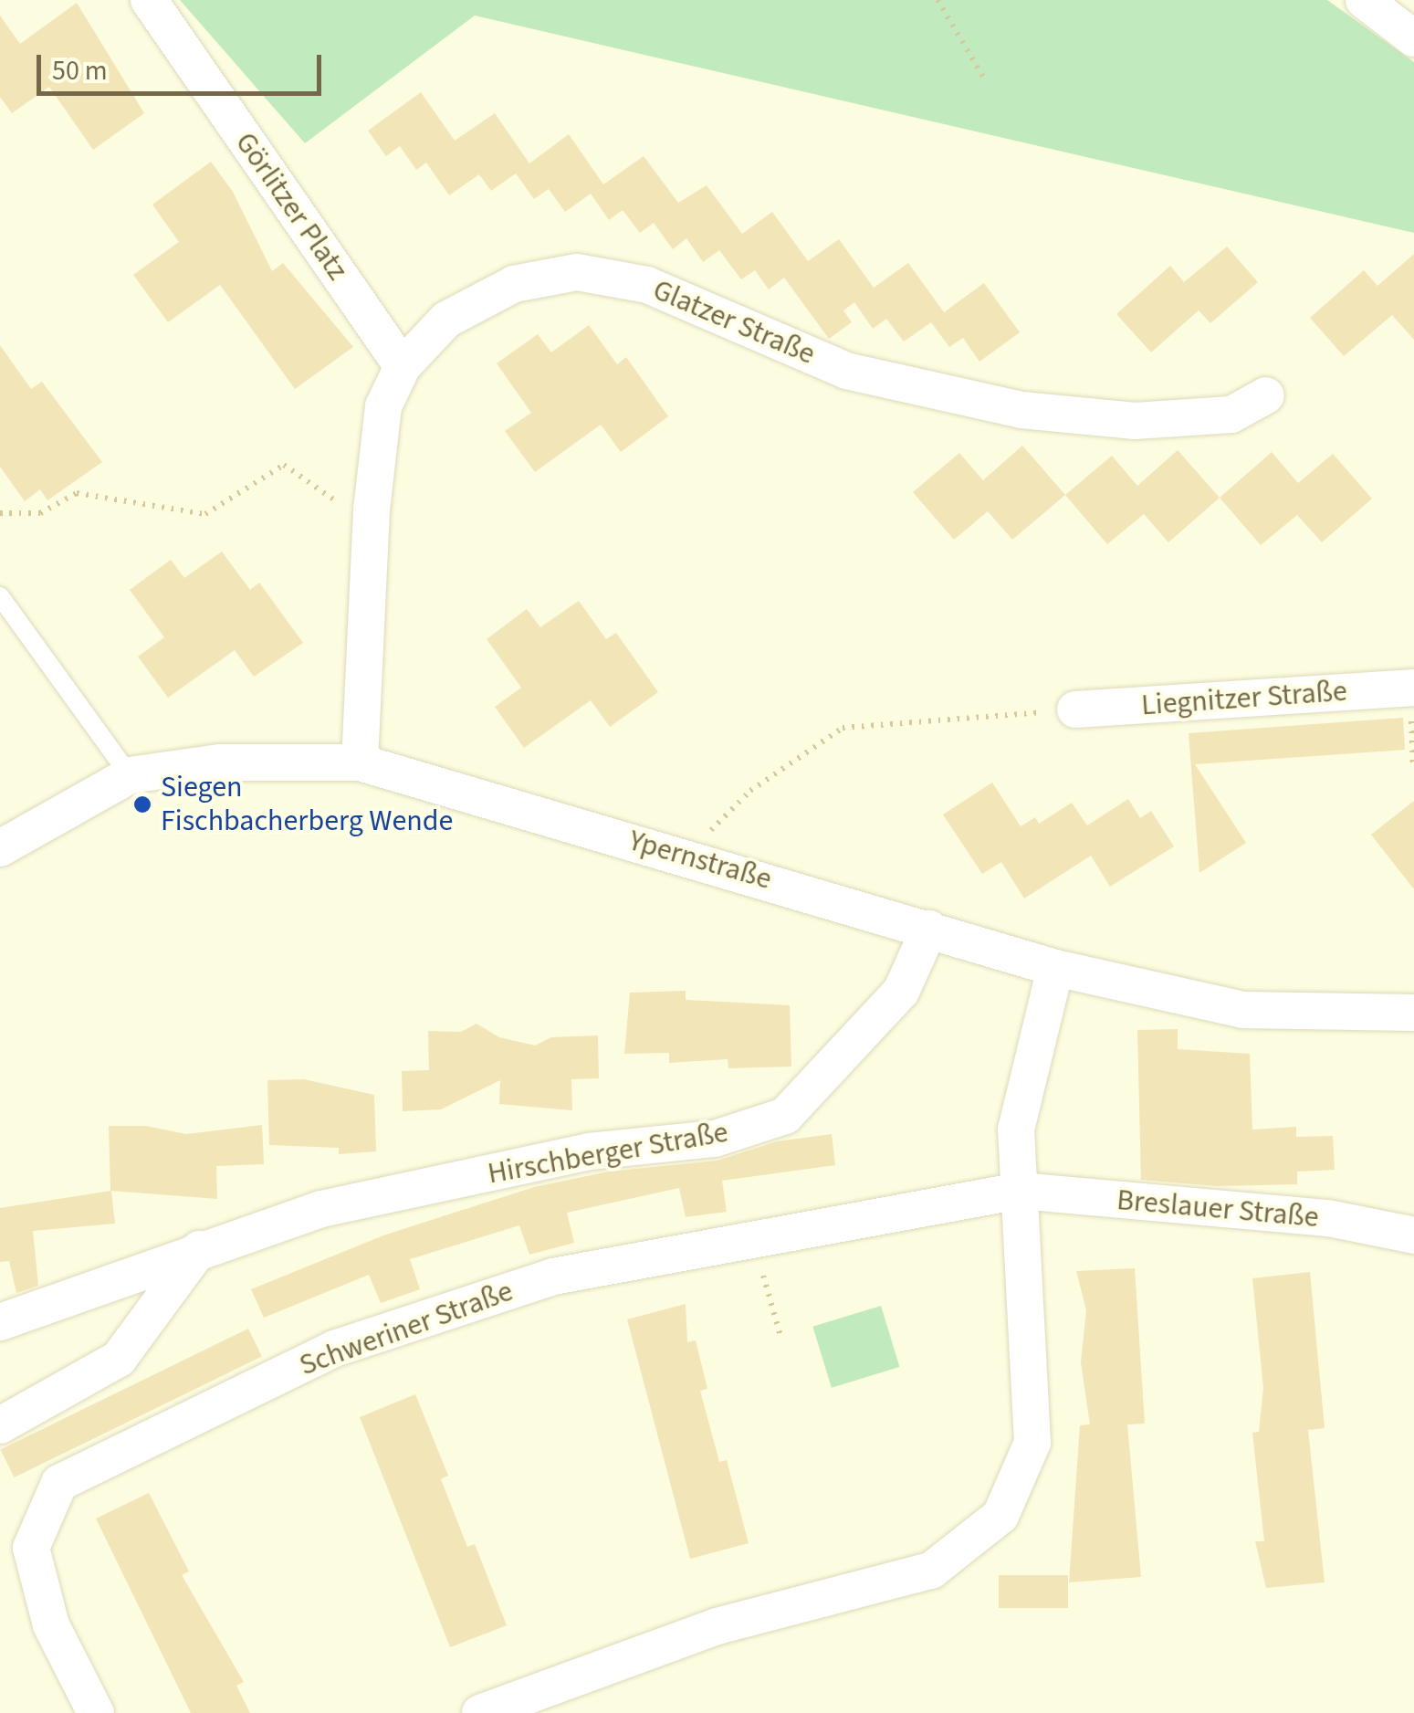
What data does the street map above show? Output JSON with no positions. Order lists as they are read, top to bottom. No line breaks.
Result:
{"streets":{"street":["Görlitzer Platz","Glatzer Straße","Liegnitzer Straße","Ypernstraße","Hirschberger Straße","Breslauer Straße","Schweriner Straße"]},"crossings":[["Görlitzer Platz","Glatzer Straße"],["Glatzer Straße","Ypernstraße"],["Ypernstraße","Hirschberger Straße"],["Breslauer Straße","Schweriner Straße"]],"places":["Siegen Fischbacherberg Wende"],"scale_bar":"50 m"}
